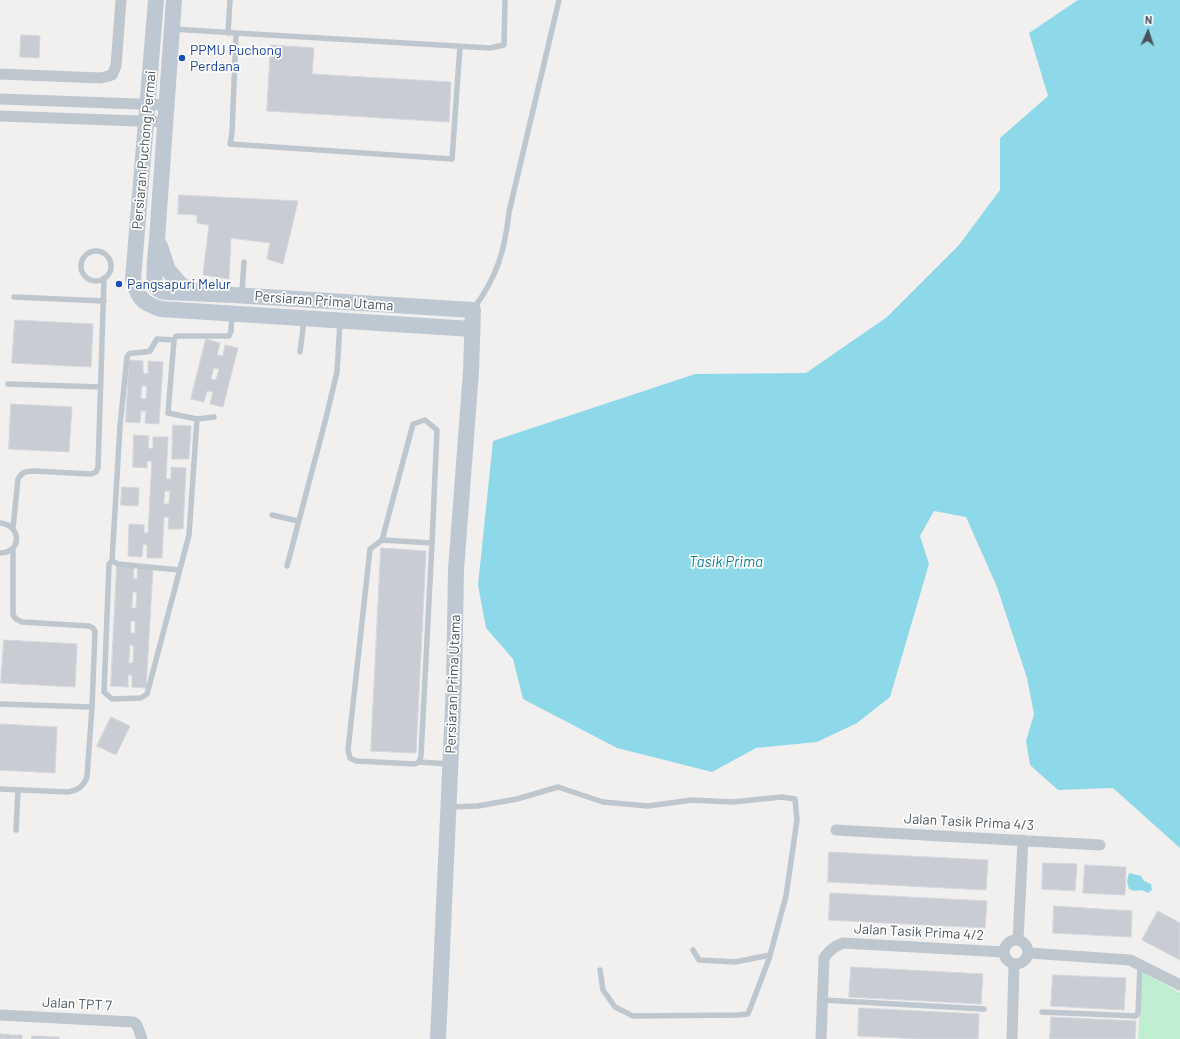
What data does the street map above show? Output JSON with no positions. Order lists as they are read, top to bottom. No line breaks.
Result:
{"streets":{"main road":["Persiaran Puchong Permai","Persiaran Prima Utama"],"street":["Jalan Tasik Prima 4/3","Jalan Tasik Prima 4/2","Jalan TPT 7"]},"crossings":[["Persiaran Puchong Permai","Persiaran Prima Utama"]],"water":["Tasik Prima"],"places":["PPMU Puchong Perdana","Pangsapuri Melur"],"north":"top"}
